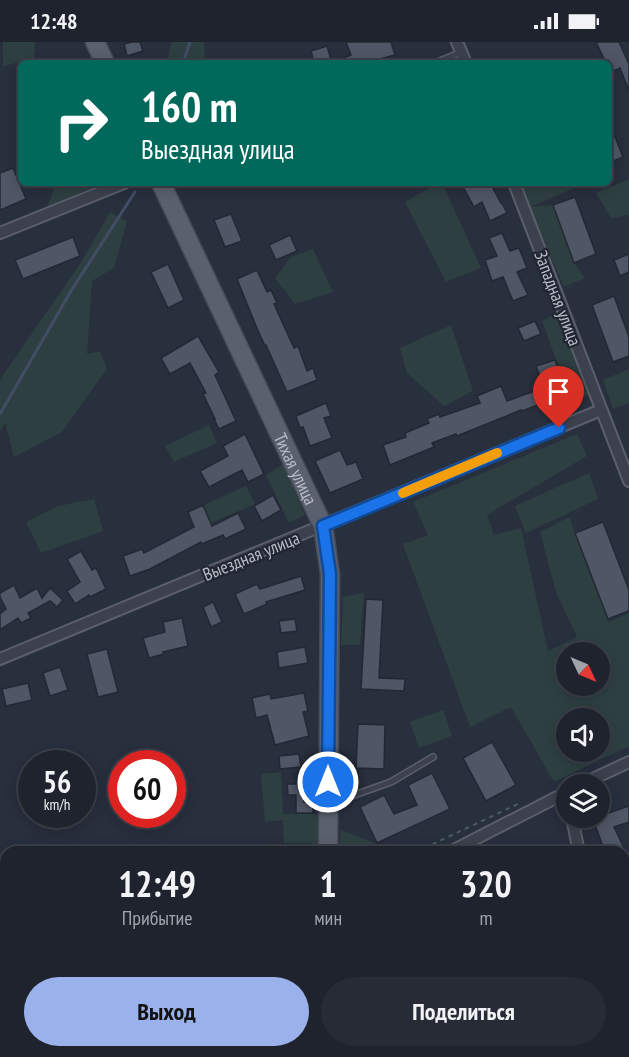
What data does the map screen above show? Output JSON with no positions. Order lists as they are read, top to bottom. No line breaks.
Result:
{"streets":{"main road":["Тихая улица"],"street":["Западная улица","Выездная улица"]},"crossings":[["Западная улица","Выездная улица"],["Тихая улица","Выездная улица"]],"north":"bottom right","page":{"status":"12:48","turn":["160 m","Выездная улица"],"speed":"56 km/h","limit":"60","eta":["12:49","Прибытие","1","мин","320","m"],"buttons":["Выход","Поделиться"]}}
